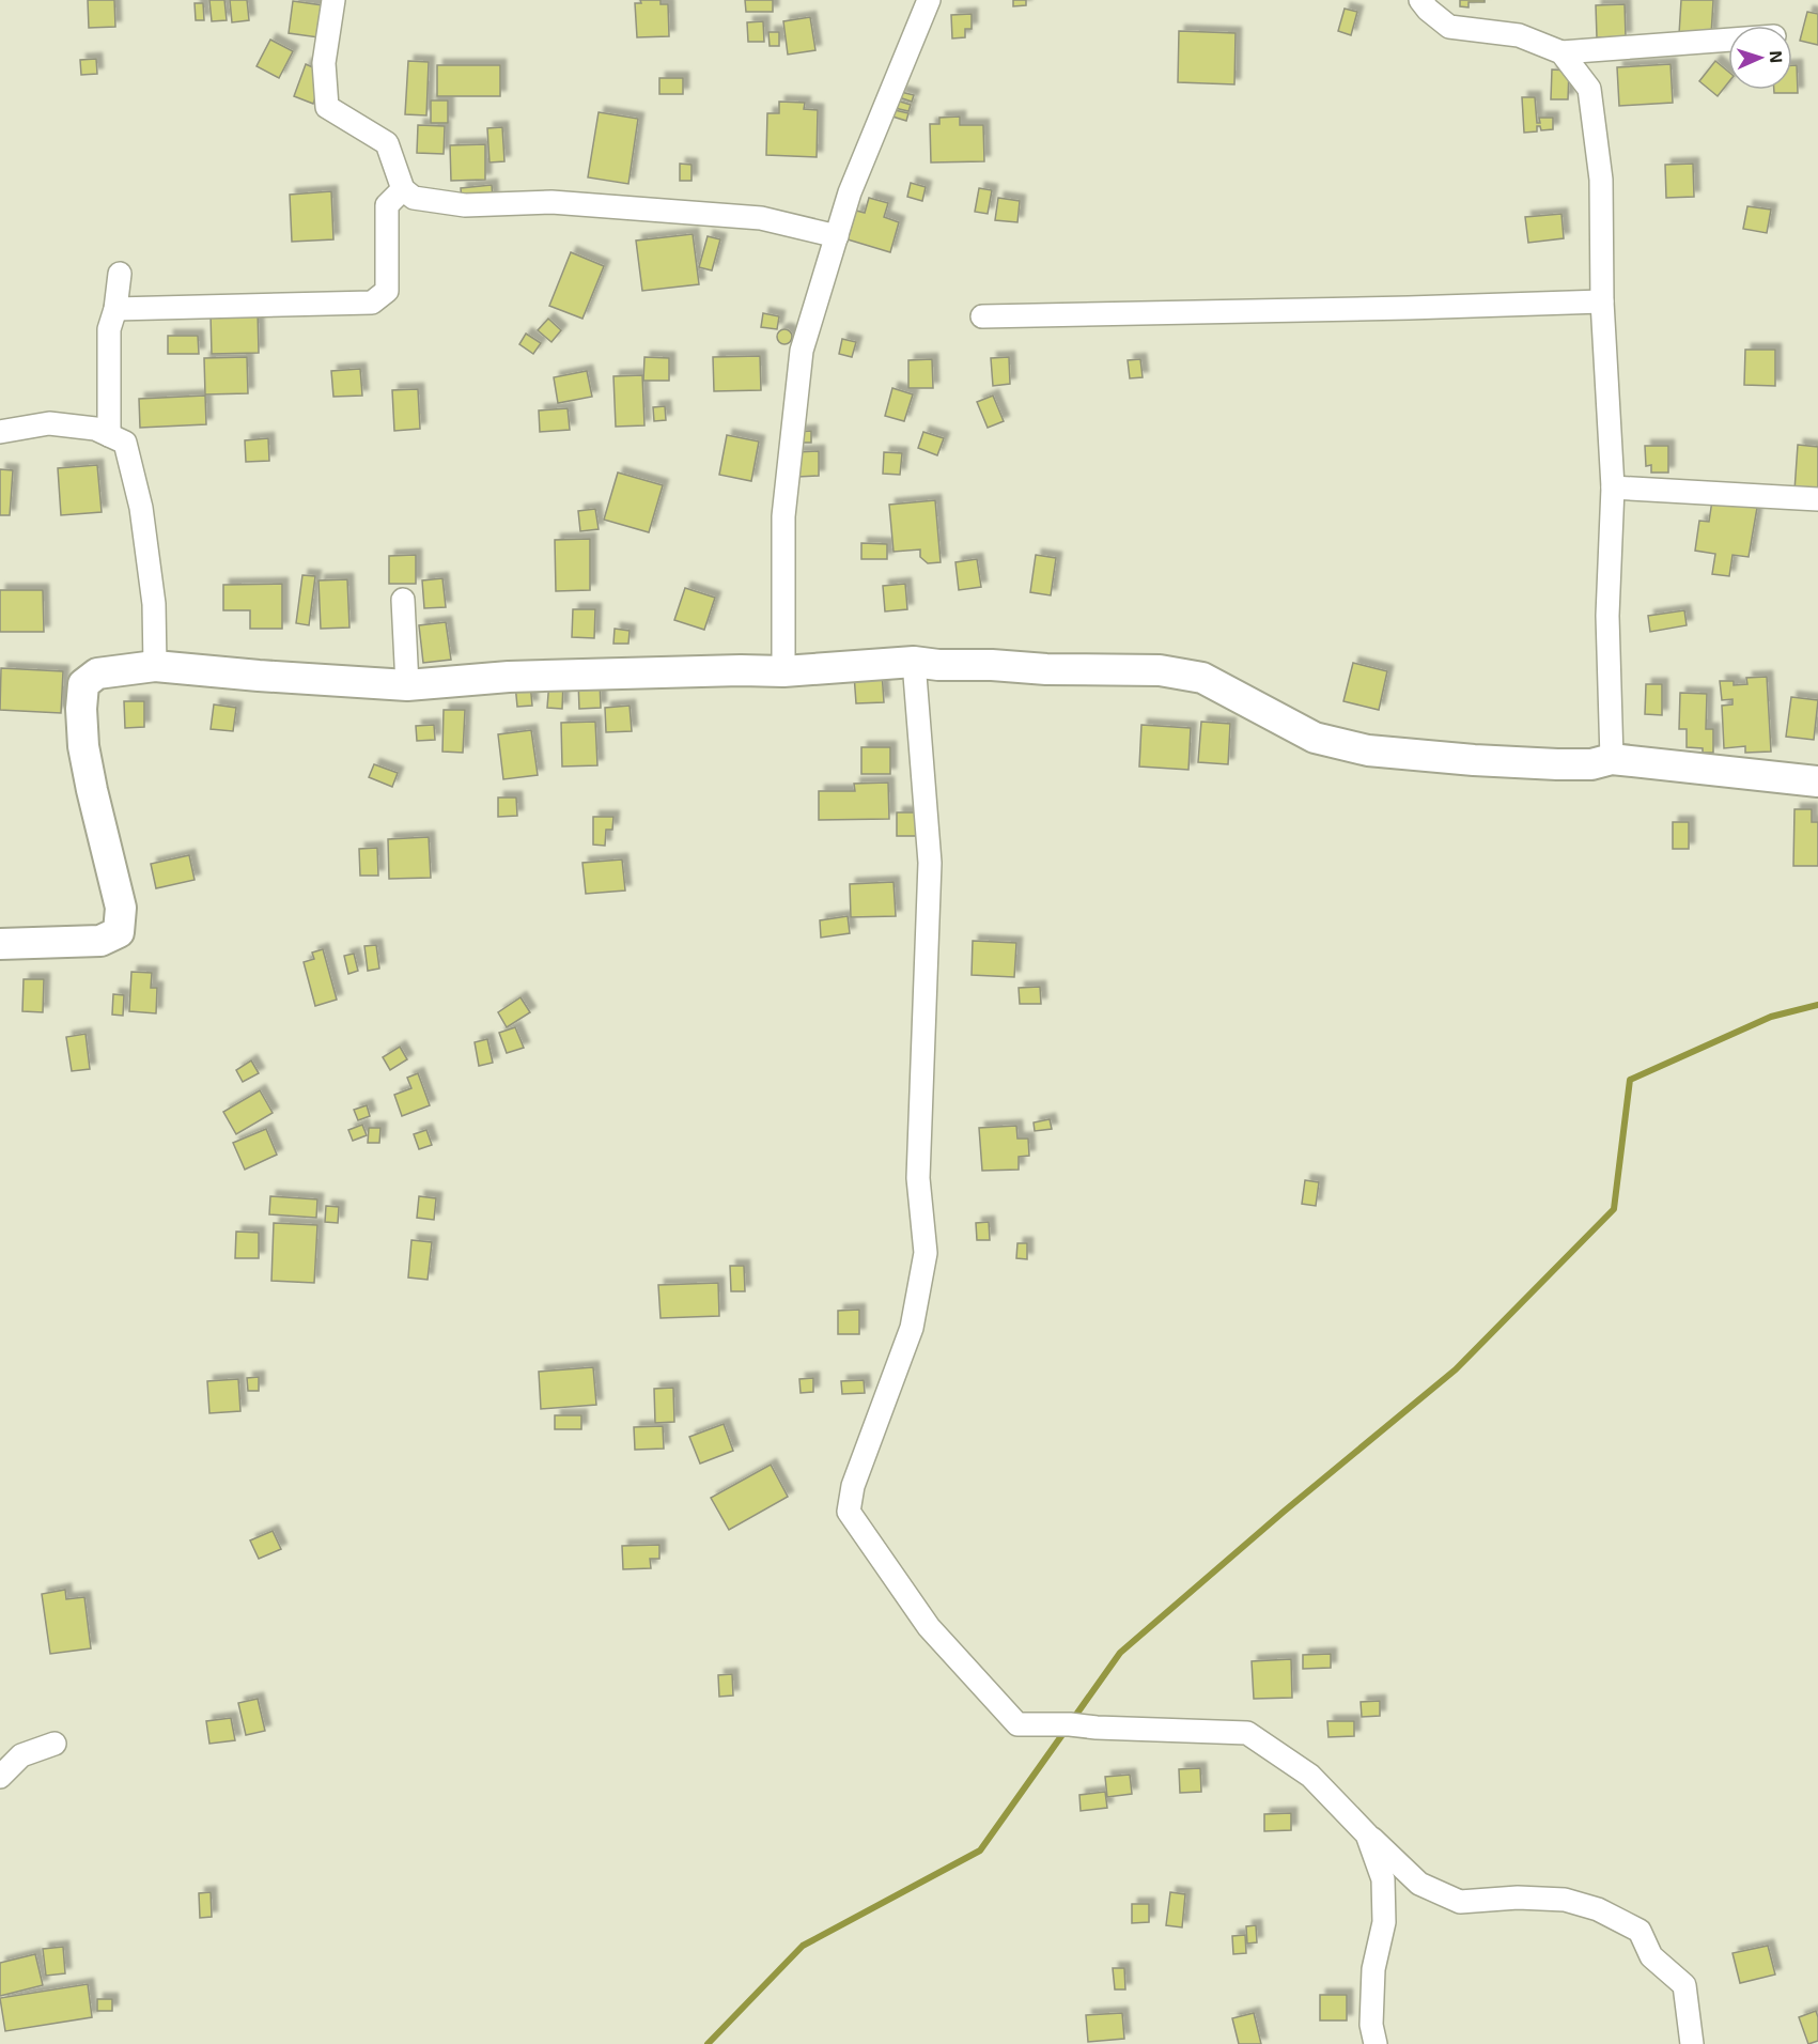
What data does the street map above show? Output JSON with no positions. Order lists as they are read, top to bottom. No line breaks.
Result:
{"north":"right"}
